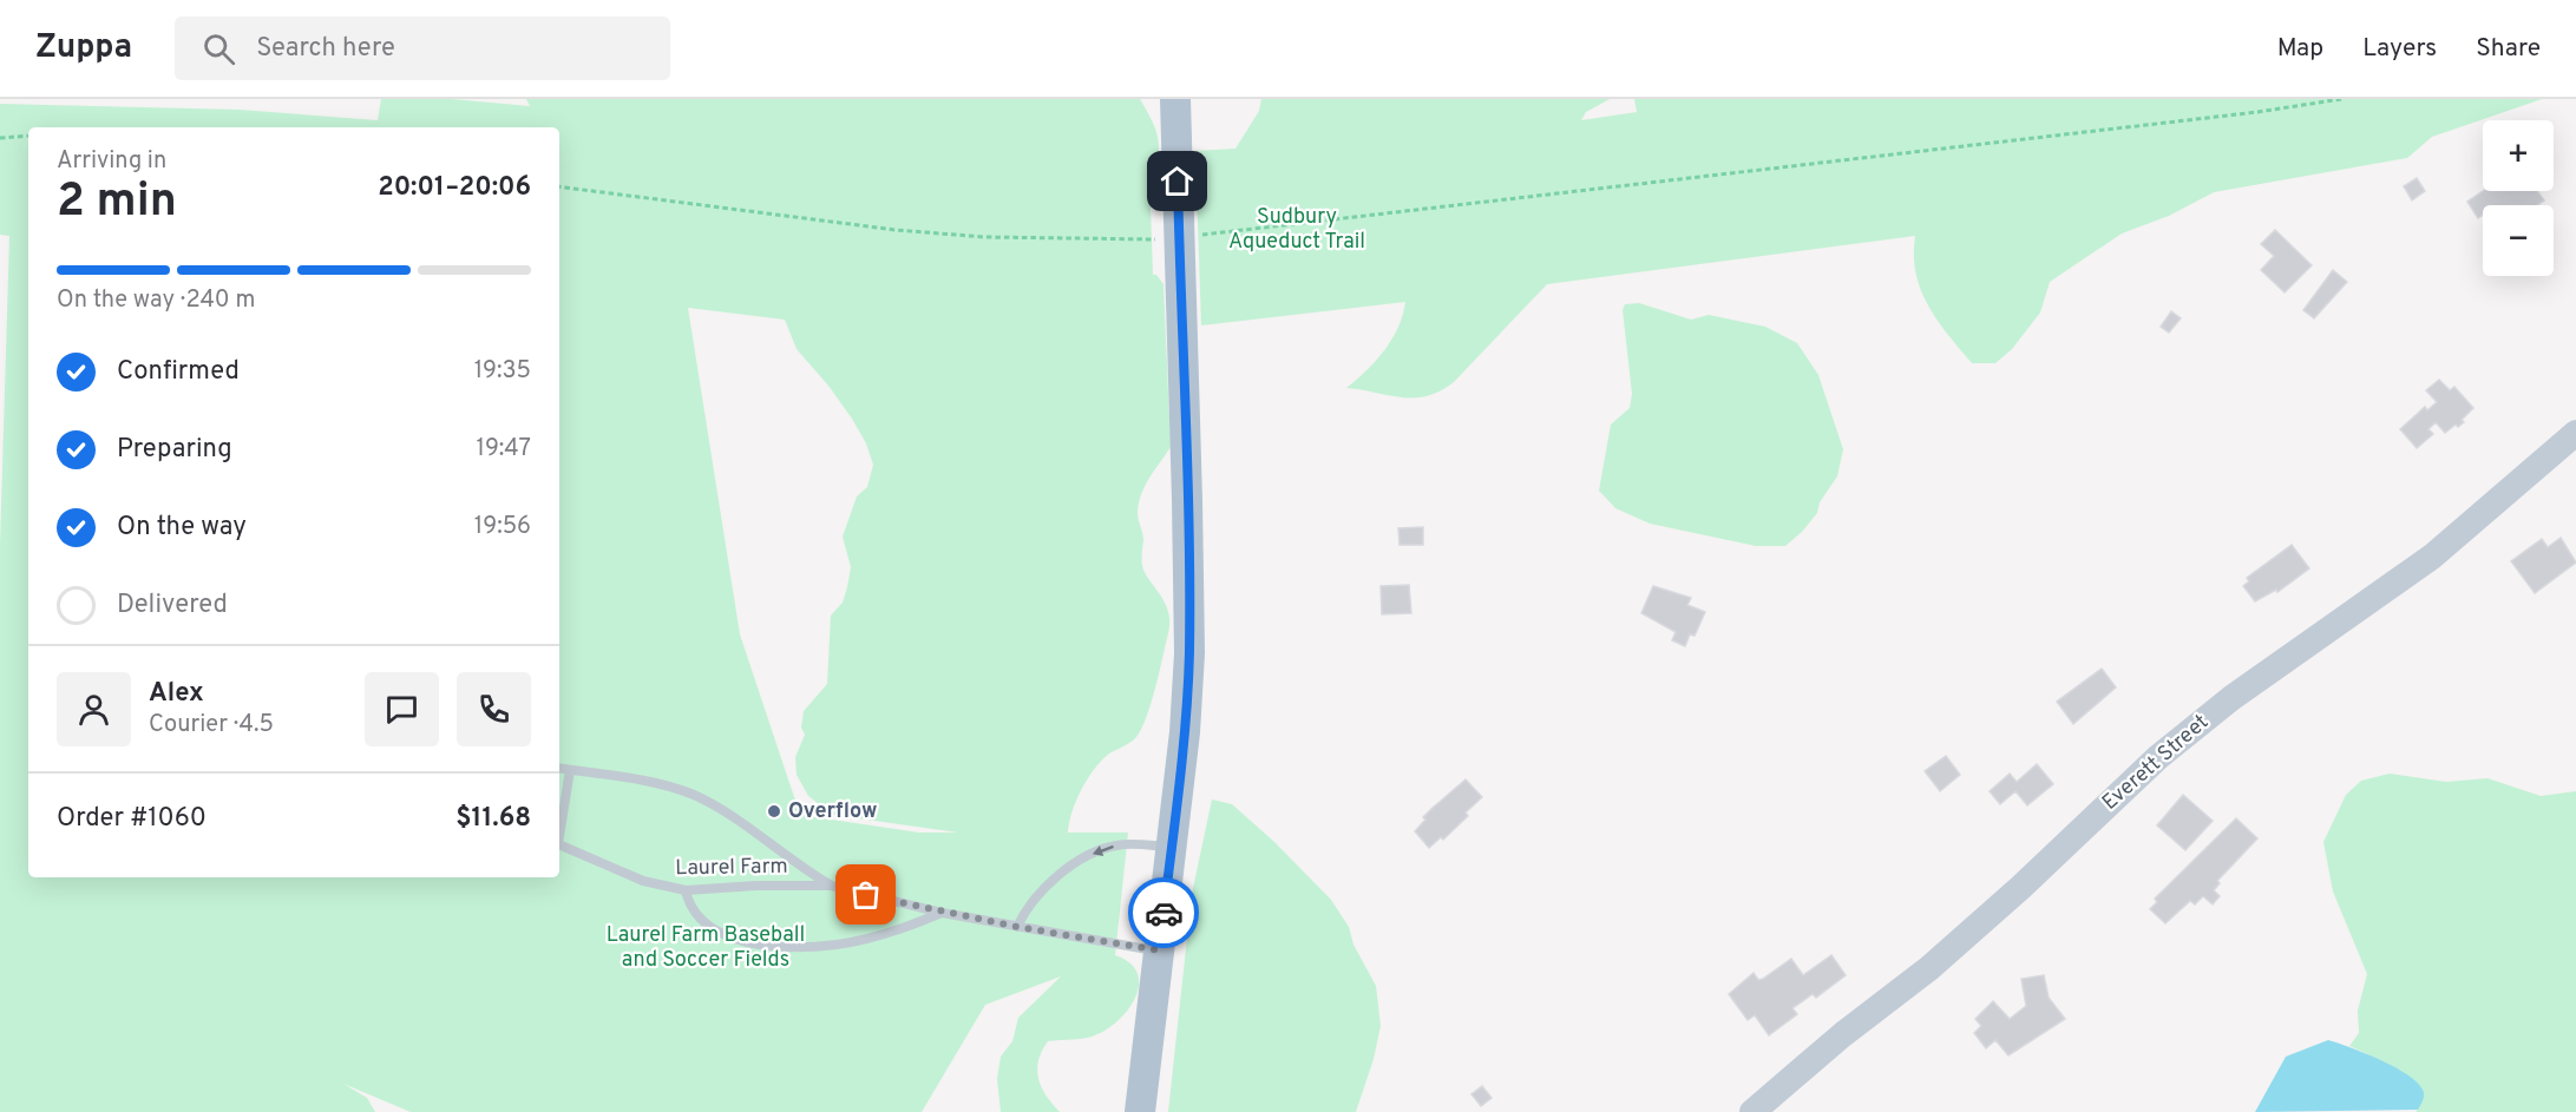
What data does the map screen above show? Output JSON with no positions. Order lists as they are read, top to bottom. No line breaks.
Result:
{"streets":{"street":["Everett Street"],"lane":["Laurel Farm"]},"parks":["Sudbury Aqueduct Trail","Laurel Farm Baseball and Soccer Fields"],"places":["Overflow"],"page":{"header":"Zuppa","search":"Search here","nav":["Map","Layers","Share"],"map_buttons":["+","−"],"heading":["2 min","Arriving in","20:01–20:06"],"panel":["Alex","Courier · 4.5","Order #1060","$11.68"],"bar":"On the way · 240 m","list":[["Confirmed","19:35"],["Preparing","19:47"],["On the way","19:56"],"Delivered"]}}
